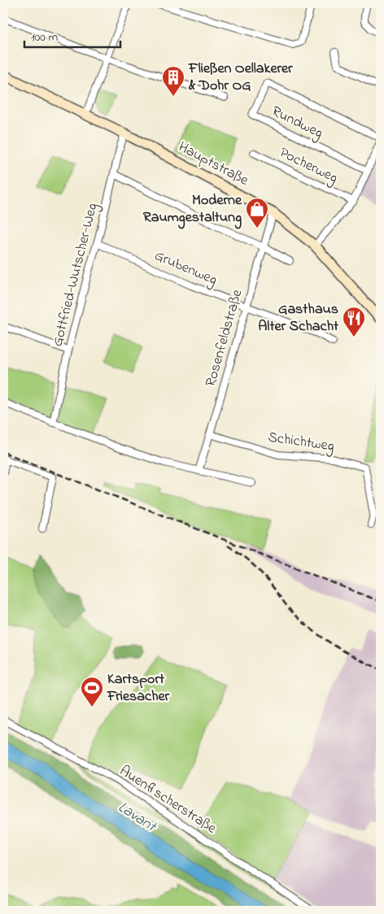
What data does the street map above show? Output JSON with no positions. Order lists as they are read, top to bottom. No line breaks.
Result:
{"streets":{"main road":["Hauptstraße"],"street":["Rundweg","Pocherweg","Grubenweg","Gottfried-Wutscher-Weg","Rosenfeldstraße","Schichtweg","Auenfischerstraße"]},"crossings":[["Hauptstraße","Gottfried-Wutscher-Weg"],["Hauptstraße","Rosenfeldstraße"],["Grubenweg","Gottfried-Wutscher-Weg"],["Grubenweg","Rosenfeldstraße"],["Rosenfeldstraße","Schichtweg"]],"water":["Lavant"],"places":{"building":["Fließen Oellakerer & Dohr OG"],"shop":["Moderne Raumgestaltung"],"restaurant":["Gasthaus Alter Schacht"],"sports":["Kartsport Friesacher"]},"scale_bar":"100 m"}
